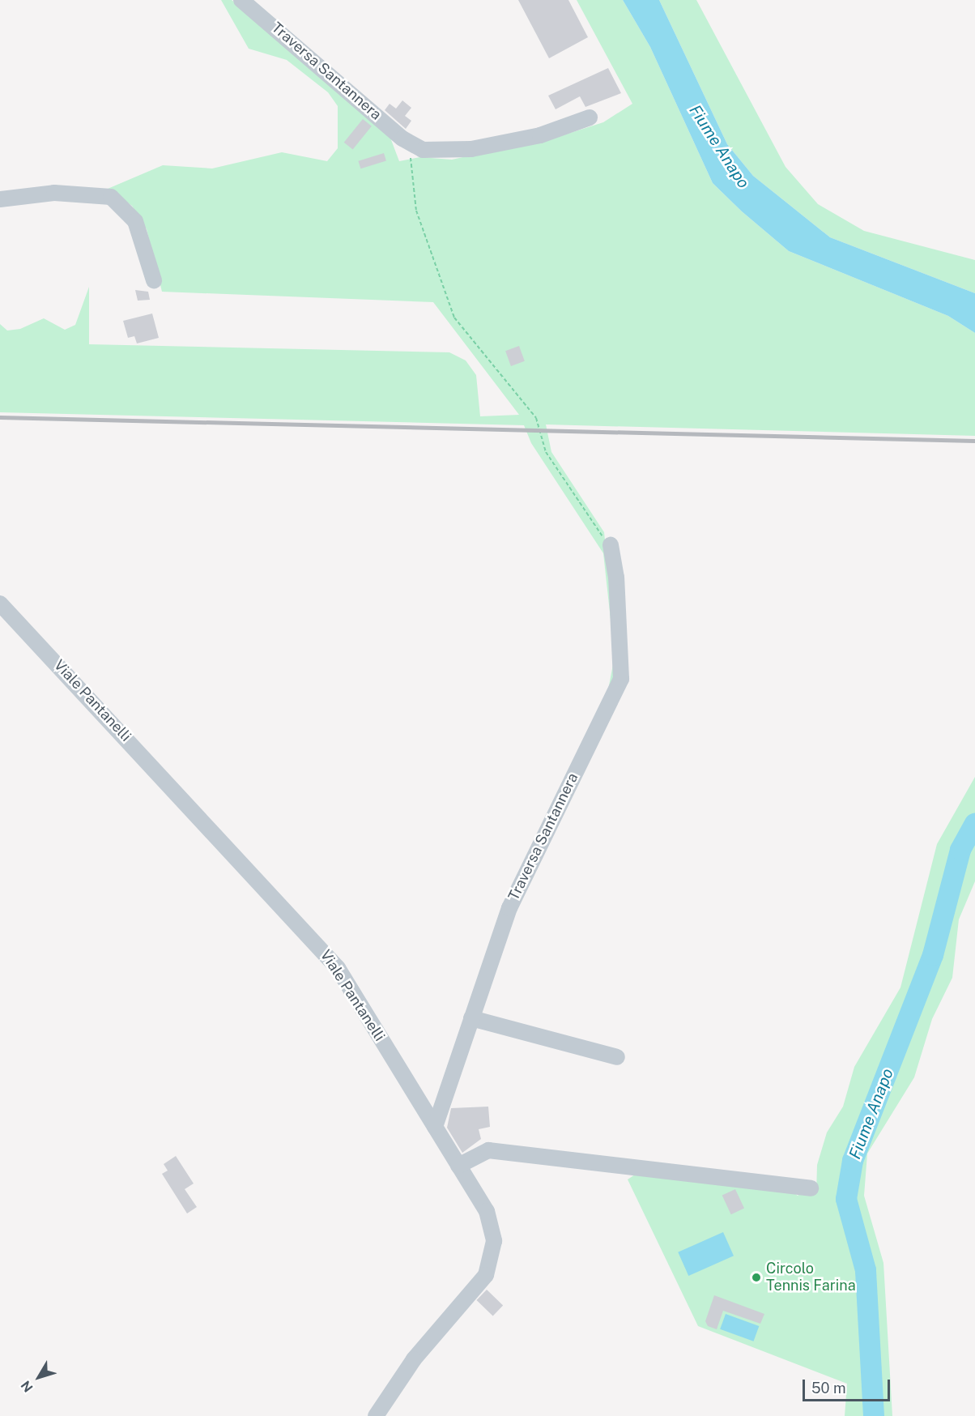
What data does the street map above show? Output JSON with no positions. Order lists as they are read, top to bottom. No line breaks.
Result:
{"streets":{"street":["Traversa Santannera","Viale Pantanelli"]},"crossings":[["Traversa Santannera","Viale Pantanelli"]],"water":["Fiume Anapo"],"places":["Circolo Tennis Farina"],"scale_bar":"50 m","north":"bottom left"}
